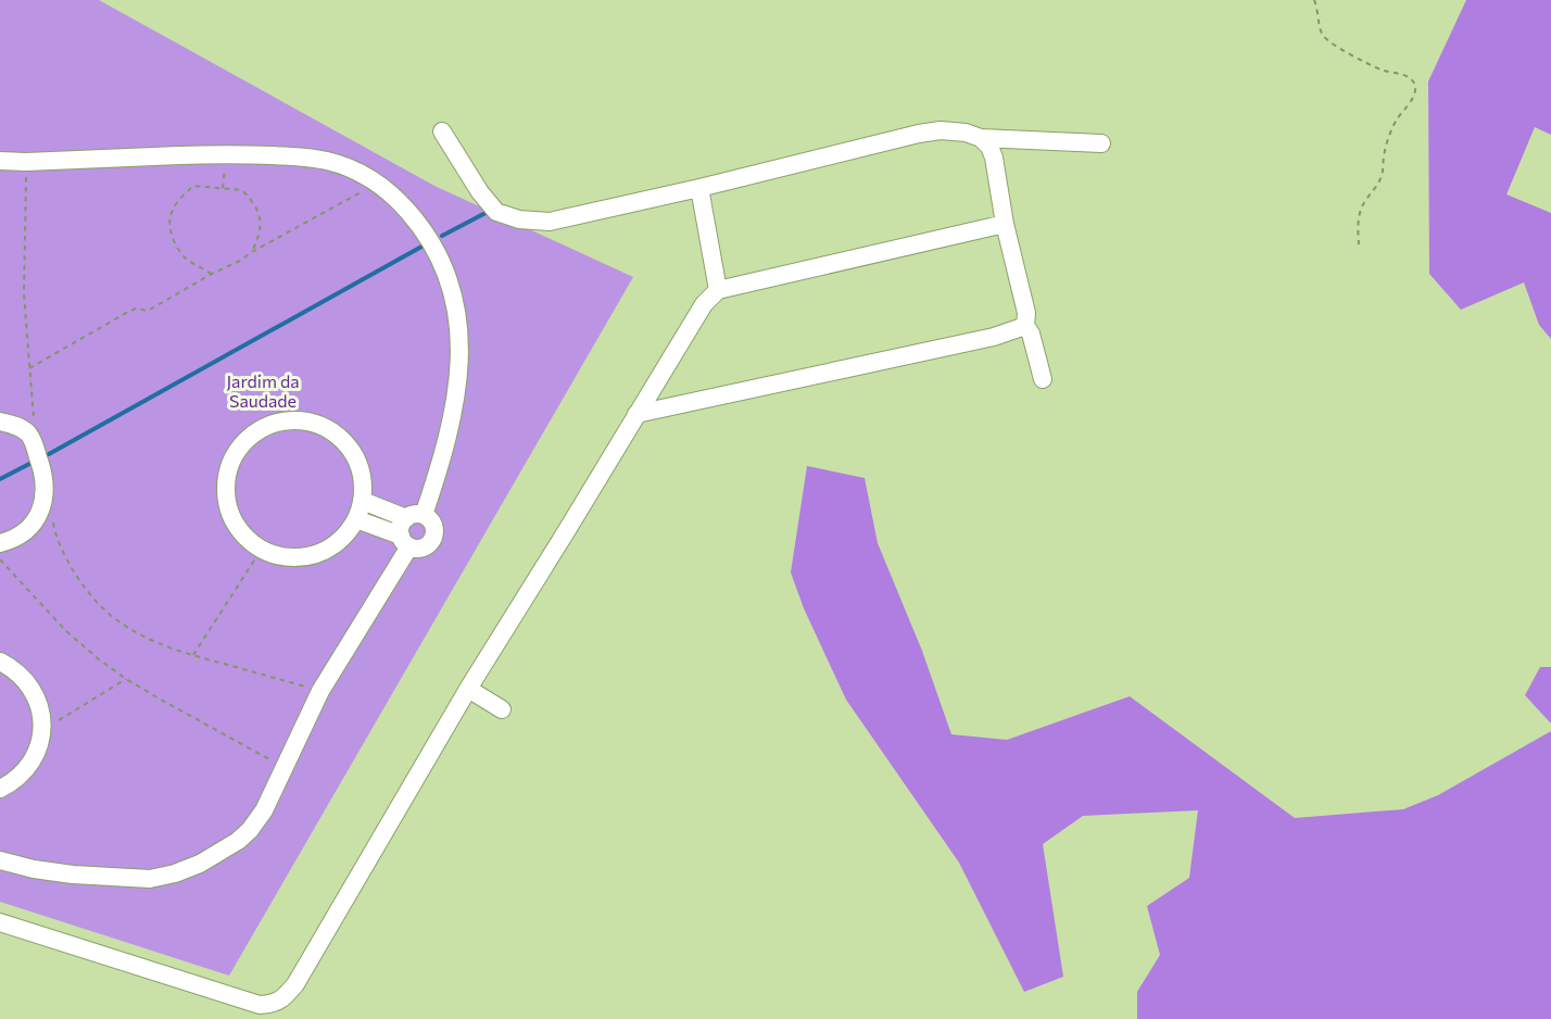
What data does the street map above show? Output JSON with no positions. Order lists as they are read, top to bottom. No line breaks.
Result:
{"parks":["Jardim da Saudade"]}
